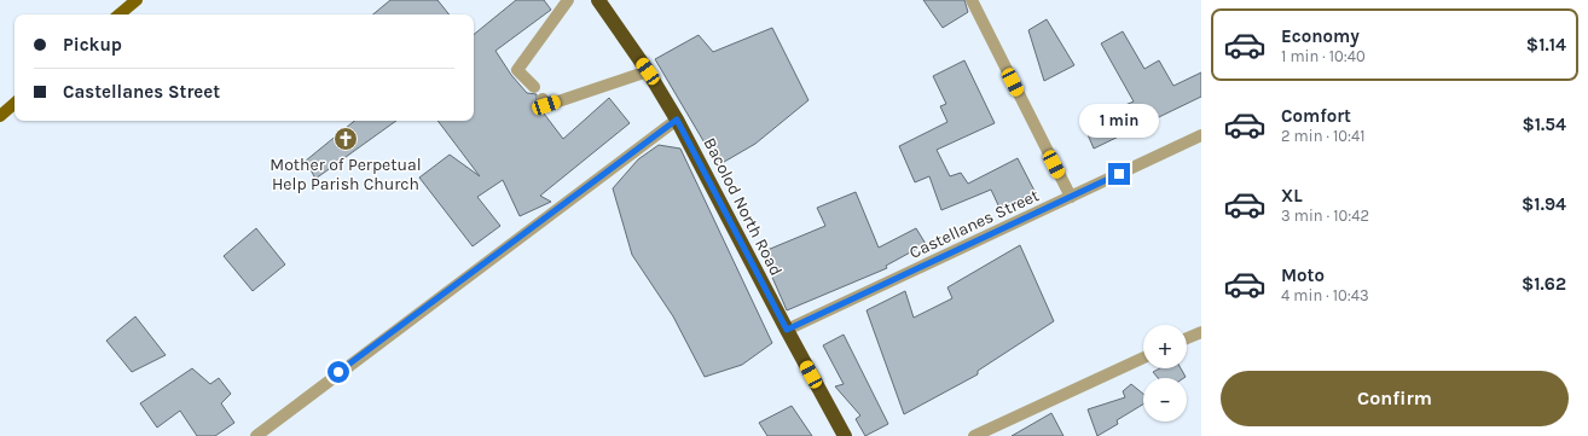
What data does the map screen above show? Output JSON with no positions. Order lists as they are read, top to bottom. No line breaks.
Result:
{"streets":{"highway":["Bacolod North Road"],"street":["Castellanes Street"]},"crossings":[["Bacolod North Road","Castellanes Street"]],"places":{"church":["Mother of Perpetual Help Parish Church"]},"page":{"list":[{"name":"Economy","note":"1 min · 10:40","value":"$1.14"},{"name":"Comfort","note":"2 min · 10:41","value":"$1.54"},{"name":"XL","note":"3 min · 10:42","value":"$1.94"},{"name":"Moto","note":"4 min · 10:43","value":"$1.62"}],"banner":["Pickup","Castellanes Street"],"bubble":"1 min","map_buttons":["+","−"],"buttons":"Confirm"}}
